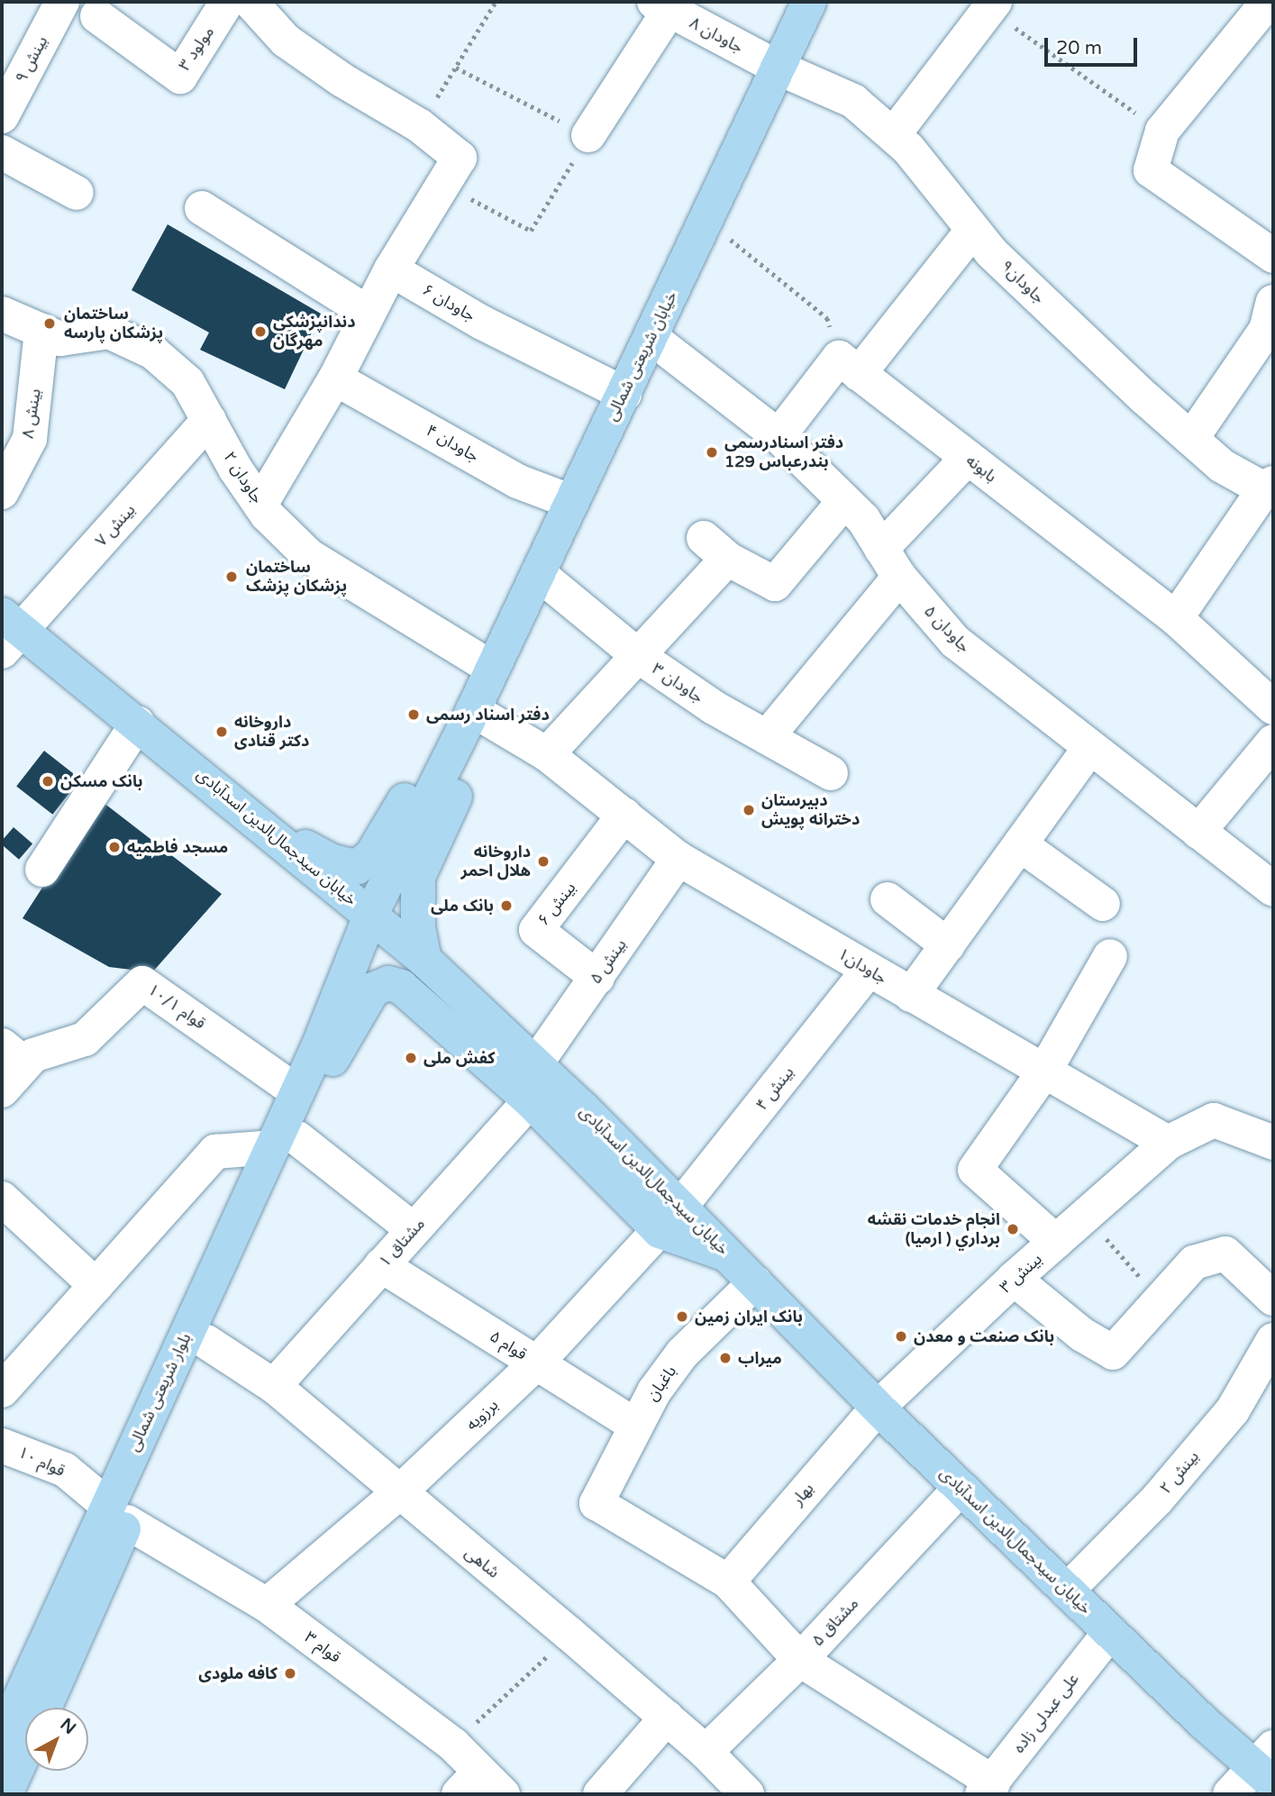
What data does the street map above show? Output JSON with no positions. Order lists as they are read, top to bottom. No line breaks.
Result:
{"streets":{"main road":["خیابان شریعتی شمالی","خیابان سیدجمال‌الدین اسدآبادی","بلوار شریعتی شمالی"],"street":["جاودان ۸","مولود ۳","بینش ۹","جاودان۹","جاودان ۶","بینش ۸","جاودان ۴","بابونه","جاودان ۲","بینش ۷","جاودان ۵","جاودان ۳","بینش ۶","بینش ۵","جاودان۱","قوام ۱۰/۱","بینش ۴","مشتاق ۱","بینش ۳","قوام ۵","باغبان","برزویه","قوام ۱۰","بینش ۲","بهار","شاهی","مشتاق ۵","قوام ۳","علی عبدلی زاده"]},"crossings":[["جاودان ۸","جاودان۹"],["جاودان ۸","خیابان شریعتی شمالی"],["جاودان۹","خیابان شریعتی شمالی"],["جاودان ۶","خیابان شریعتی شمالی"],["خیابان شریعتی شمالی","جاودان ۴"],["خیابان شریعتی شمالی","جاودان ۲"],["خیابان شریعتی شمالی","جاودان ۵"],["خیابان شریعتی شمالی","جاودان ۳"],["خیابان شریعتی شمالی","خیابان سیدجمال‌الدین اسدآبادی"],["خیابان شریعتی شمالی","جاودان۱"],["خیابان شریعتی شمالی","بلوار شریعتی شمالی"],["بینش ۸","جاودان ۲"],["جاودان ۲","بینش ۷"],["بینش ۷","خیابان سیدجمال‌الدین اسدآبادی"],["خیابان سیدجمال‌الدین اسدآبادی","بینش ۵"],["خیابان سیدجمال‌الدین اسدآبادی","بینش ۴"],["خیابان سیدجمال‌الدین اسدآبادی","بینش ۳"],["خیابان سیدجمال‌الدین اسدآبادی","باغبان"],["خیابان سیدجمال‌الدین اسدآبادی","برزویه"],["خیابان سیدجمال‌الدین اسدآبادی","بینش ۲"],["خیابان سیدجمال‌الدین اسدآبادی","بهار"],["خیابان سیدجمال‌الدین اسدآبادی","مشتاق ۵"],["خیابان سیدجمال‌الدین اسدآبادی","علی عبدلی زاده"],["بینش ۶","بینش ۵"],["بینش ۶","جاودان۱"],["بینش ۵","جاودان۱"],["جاودان۱","بینش ۴"],["جاودان۱","بینش ۳"],["قوام ۱۰/۱","بلوار شریعتی شمالی"],["بینش ۴","برزویه"],["مشتاق ۱","قوام ۵"],["مشتاق ۱","شاهی"],["بینش ۳","بهار"],["قوام ۵","باغبان"],["قوام ۵","برزویه"],["باغبان","بهار"],["بلوار شریعتی شمالی","قوام ۱۰"],["بلوار شریعتی شمالی","شاهی"],["بلوار شریعتی شمالی","قوام ۳"],["برزویه","شاهی"],["برزویه","قوام ۳"],["قوام ۱۰","قوام ۳"],["شاهی","مشتاق ۵"]],"places":["ساختمان پزشکان پارسه","دندانپزشکی مهرگان","دفتر اسنادرسمی 129 بندرعباس","ساختمان پزشکان پزشک","دفتر اسناد رسمی","داروخانه دکتر قنادی","بانک مسکن","دبیرستان دخترانه پویش","مسجد فاطمیه","داروخانه هلال احمر","بانک ملی","کفش ملی","انجام خدمات نقشه برداري ( ارميا)","بانک ایران زمین","بانک صنعت و معدن","میراب","کافه ملودی"],"scale_bar":"20 m","north":"top right"}
